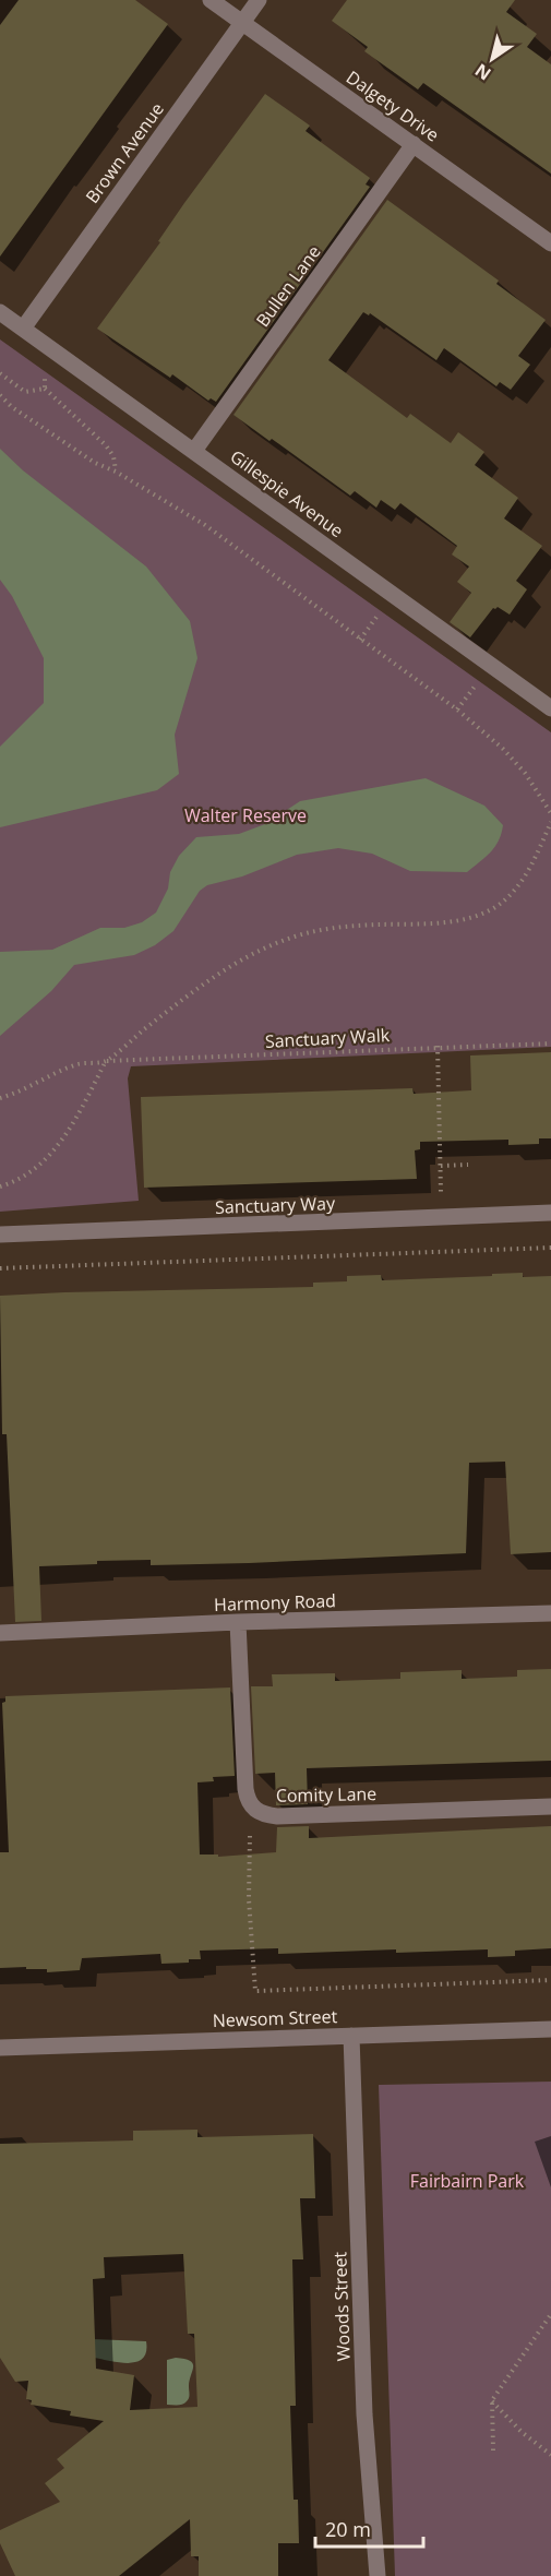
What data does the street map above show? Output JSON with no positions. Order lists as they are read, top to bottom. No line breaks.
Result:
{"streets":{"street":["Dalgety Drive","Brown Avenue","Bullen Lane","Gillespie Avenue","Sanctuary Way","Harmony Road","Comity Lane","Newsom Street","Woods Street"],"path":["Sanctuary Walk"]},"crossings":[["Dalgety Drive","Brown Avenue"],["Dalgety Drive","Bullen Lane"],["Brown Avenue","Gillespie Avenue"],["Bullen Lane","Gillespie Avenue"],["Harmony Road","Comity Lane"],["Newsom Street","Woods Street"]],"parks":["Walter Reserve","Fairbairn Park"],"scale_bar":"20 m","north":"bottom left"}
